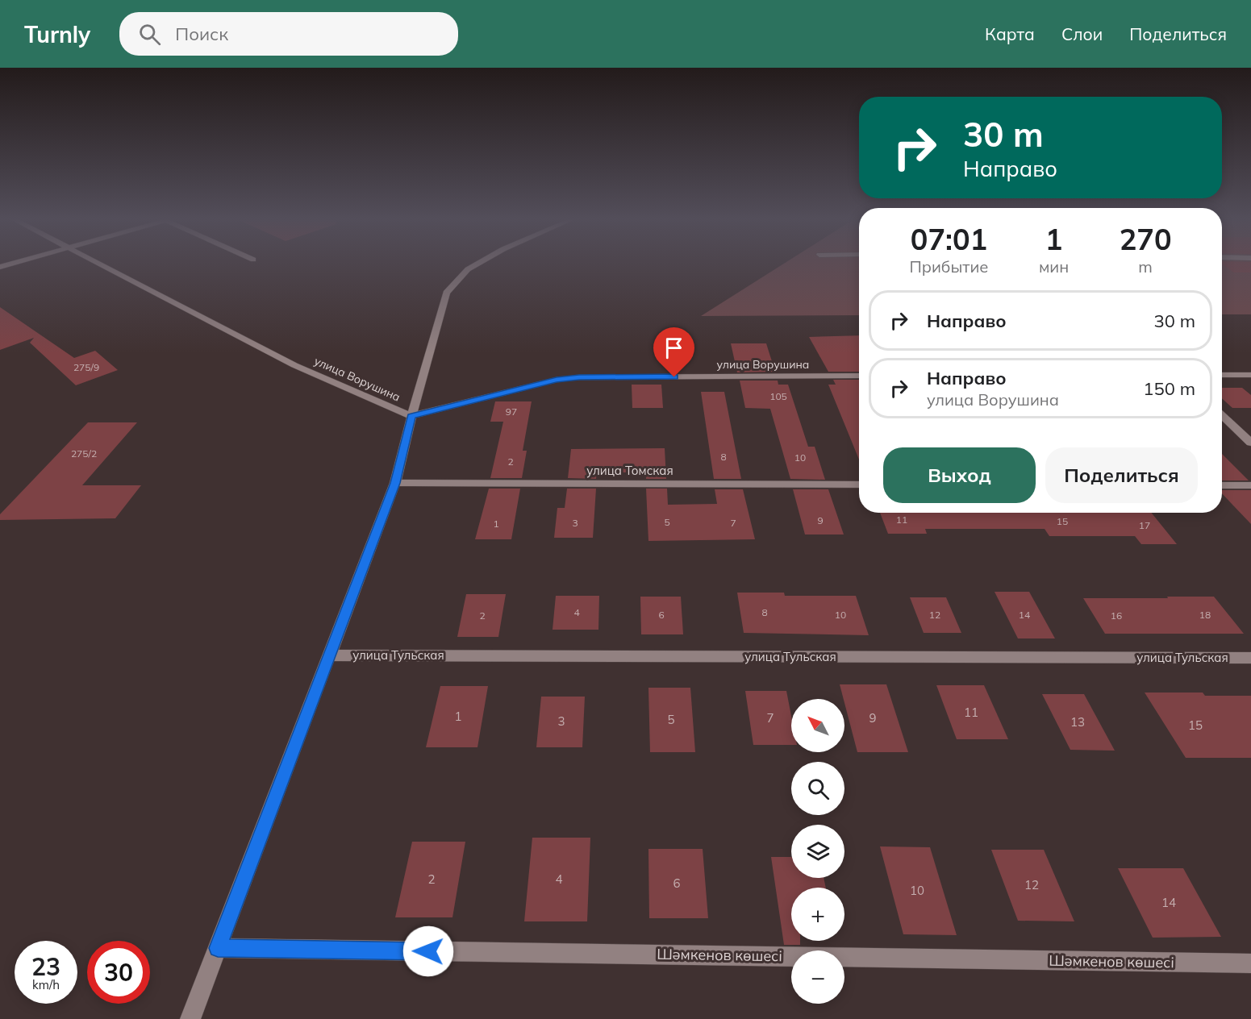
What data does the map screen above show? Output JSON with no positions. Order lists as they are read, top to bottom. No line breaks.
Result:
{"streets":{"street":["улица Ворушина","улица Томская","улица Тульская","Шәмкенов көшесі"]},"house_numbers":["275/9","105","97","275/2","8","10","2","11","9","15","5","3","7","1","17","4","8","6","10","12","14","18","2","16","11","1","7","9","5","3","13","15","2","4","6","12","10","14"],"north":"top left","page":{"header":"Turnly","search":"Поиск","nav":["Карта","Слои","Поделиться"],"turn":["30 m","Направо"],"eta":["07:01","Прибытие","1","мин","270","m"],"list":[{"name":"Направо","value":"30 m"},{"name":"Направо","note":"улица Ворушина","value":"150 m"}],"buttons":["Выход","Поделиться"],"map_buttons":["+","−"],"speed":"23 km/h","limit":"30"}}
